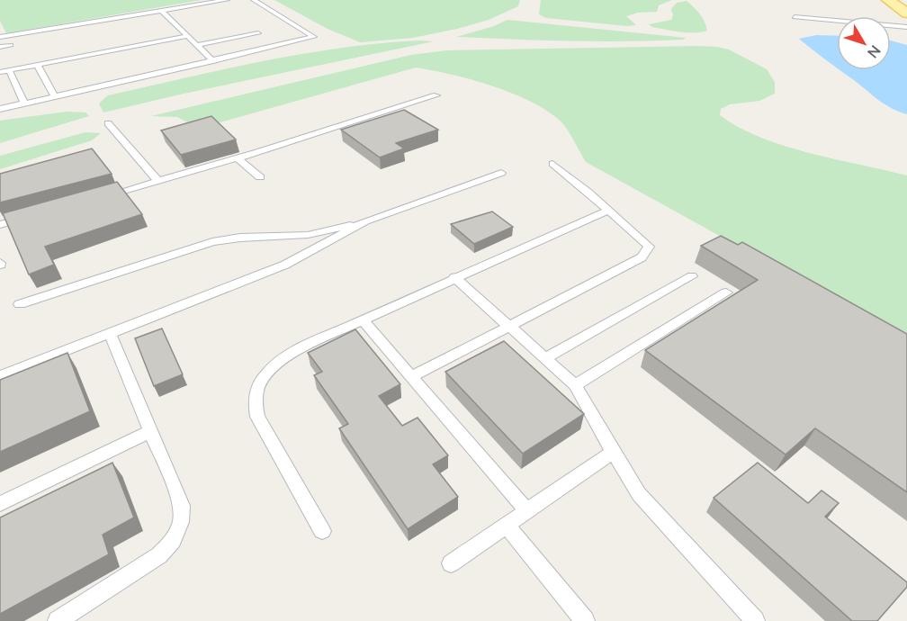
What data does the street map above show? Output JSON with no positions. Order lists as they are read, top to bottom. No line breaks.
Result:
{"north":"bottom right"}
